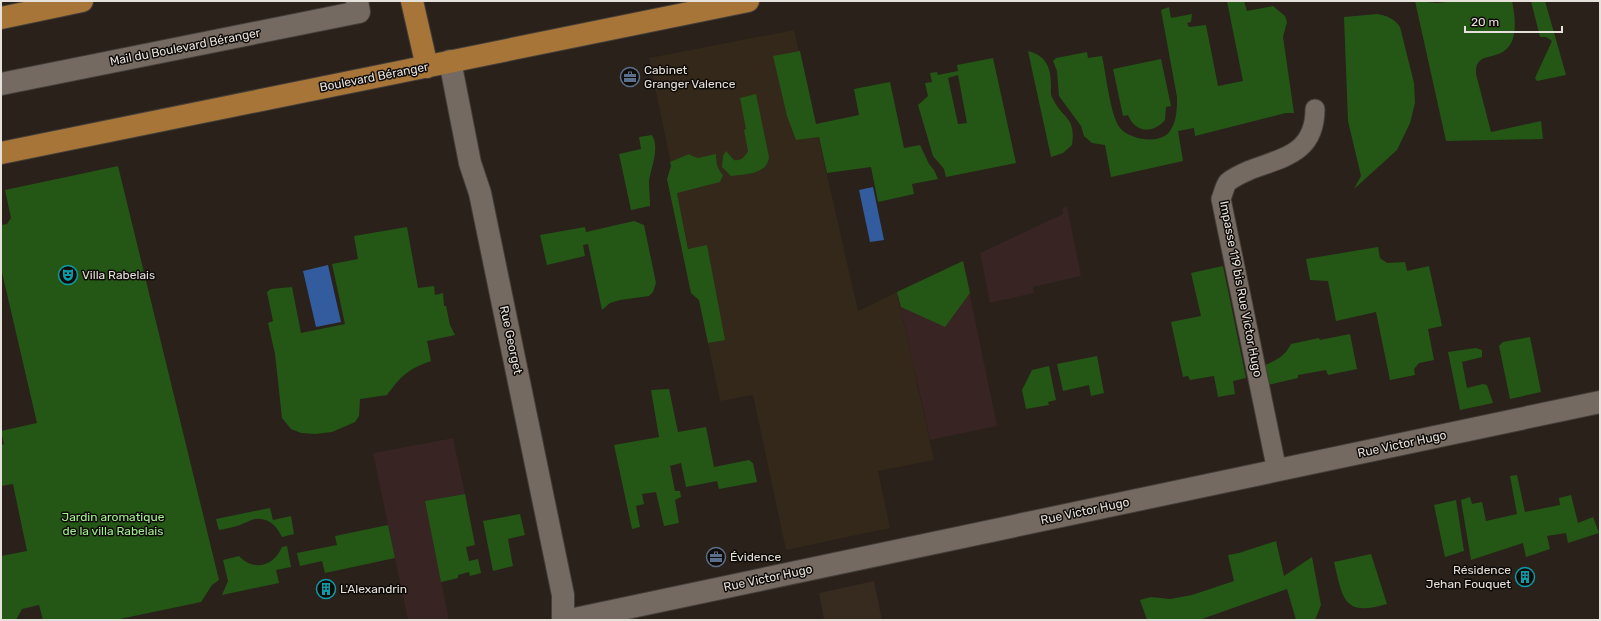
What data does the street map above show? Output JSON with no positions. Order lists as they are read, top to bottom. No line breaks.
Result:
{"streets":{"main road":["Boulevard Béranger"],"street":["Mail du Boulevard Béranger","Rue Georget","Rue Victor Hugo"],"lane":["Impasse 119 bis Rue Victor Hugo"]},"crossings":[["Boulevard Béranger","Rue Georget"],["Impasse 119 bis Rue Victor Hugo","Rue Victor Hugo"]],"parks":["Jardin aromatique de la villa Rabelais"],"places":{"office":["Cabinet Granger Valence","Évidence"],"theatre":["Villa Rabelais"],"building":["Résidence Jehan Fouquet","L'Alexandrin"]},"scale_bar":"20 m"}
